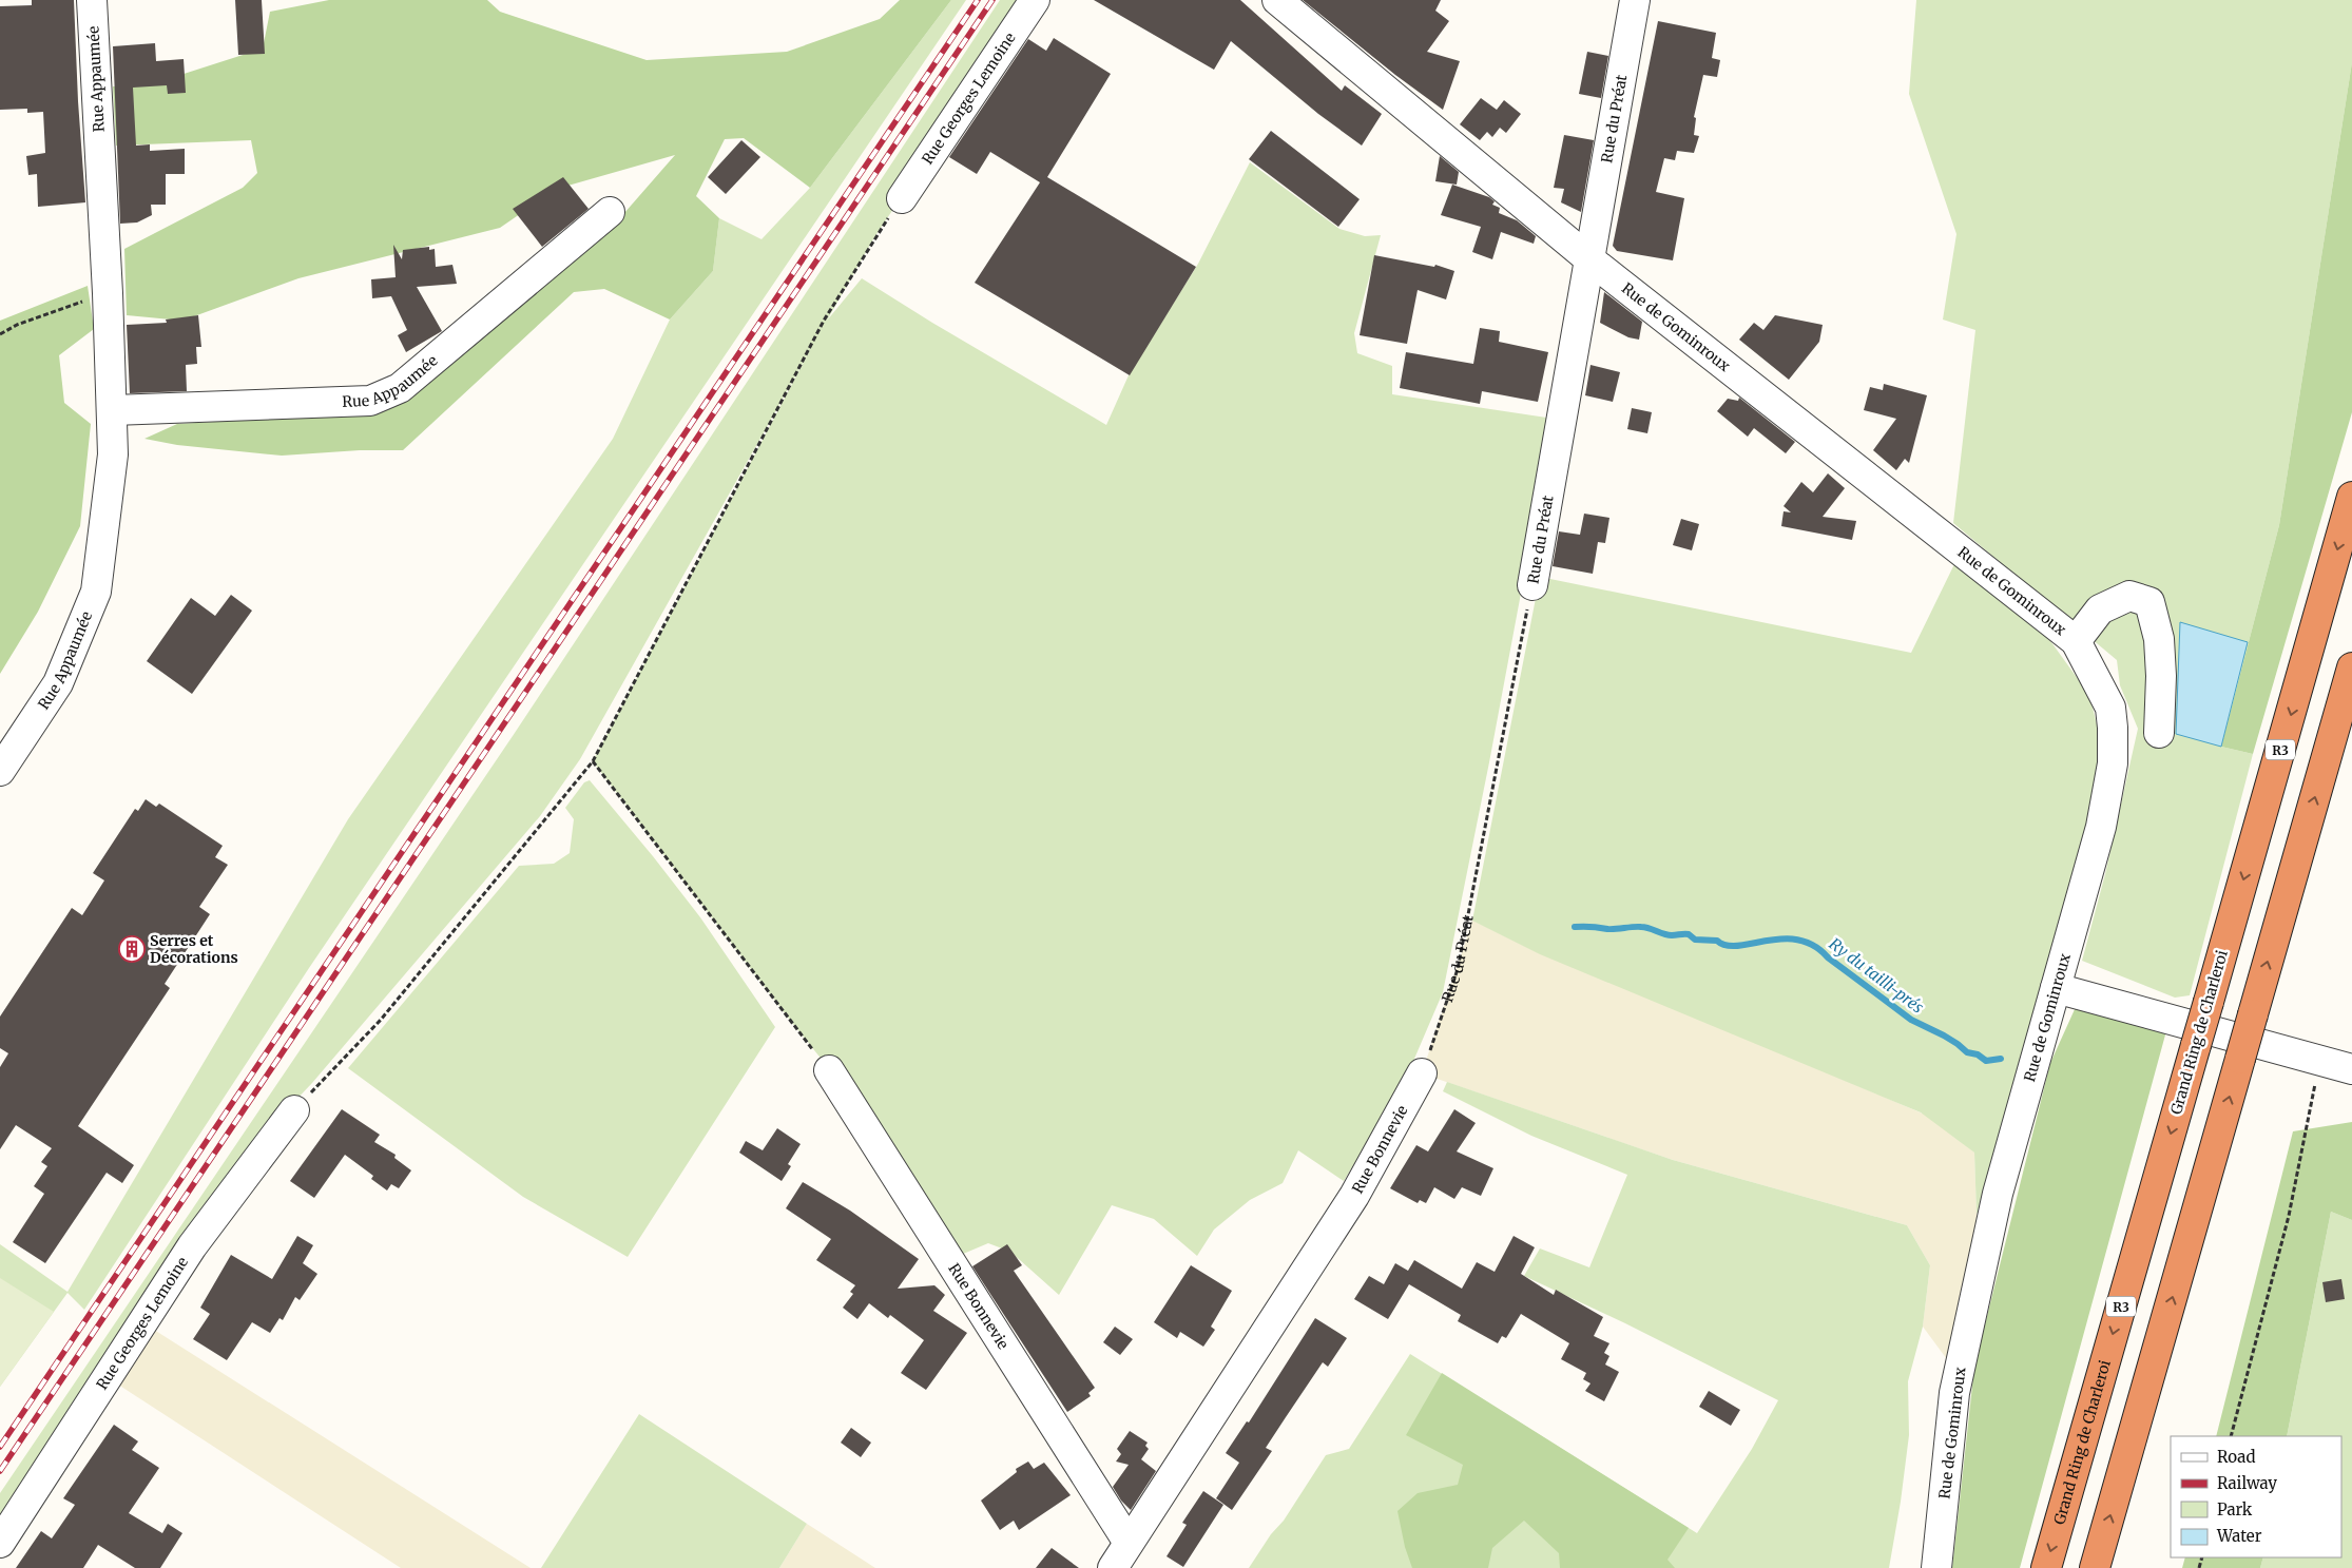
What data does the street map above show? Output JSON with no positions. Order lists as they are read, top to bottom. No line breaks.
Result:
{"streets":{"highway":["R3","Grand Ring de Charleroi"],"street":["Rue Appaumée","Rue Georges Lemoine","Rue du Préat","Rue de Gominroux","Rue Bonnevie"]},"crossings":[["Rue du Préat","Rue de Gominroux"],["Rue du Préat","Rue Bonnevie"]],"water":["Ry du tailli-prés"],"places":{"building":["Serres et Décorations"]},"legend":["Road","Railway","Park","Water"]}
